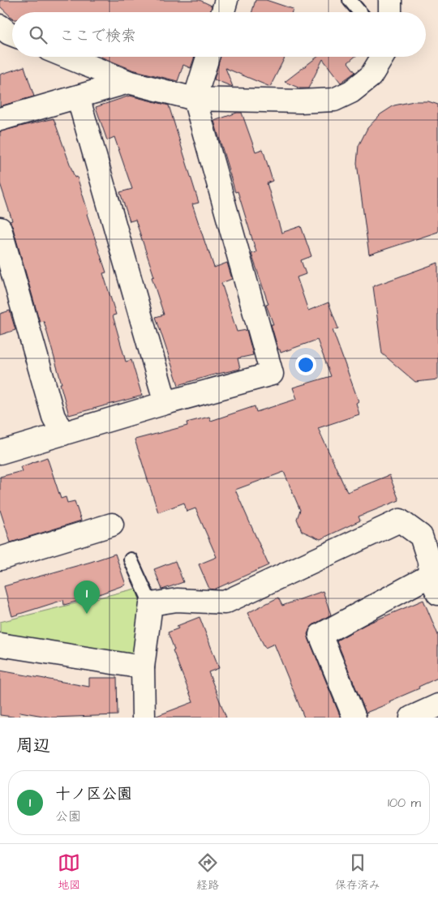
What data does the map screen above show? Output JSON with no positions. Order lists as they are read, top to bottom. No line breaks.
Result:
{"page":{"search":"ここで検索","pins":"1","heading":"周辺","list":[{"mark":"1","name":"十ノ区公園","note":"公園","value":"100 m"}],"nav":["地図","経路","保存済み"]}}
